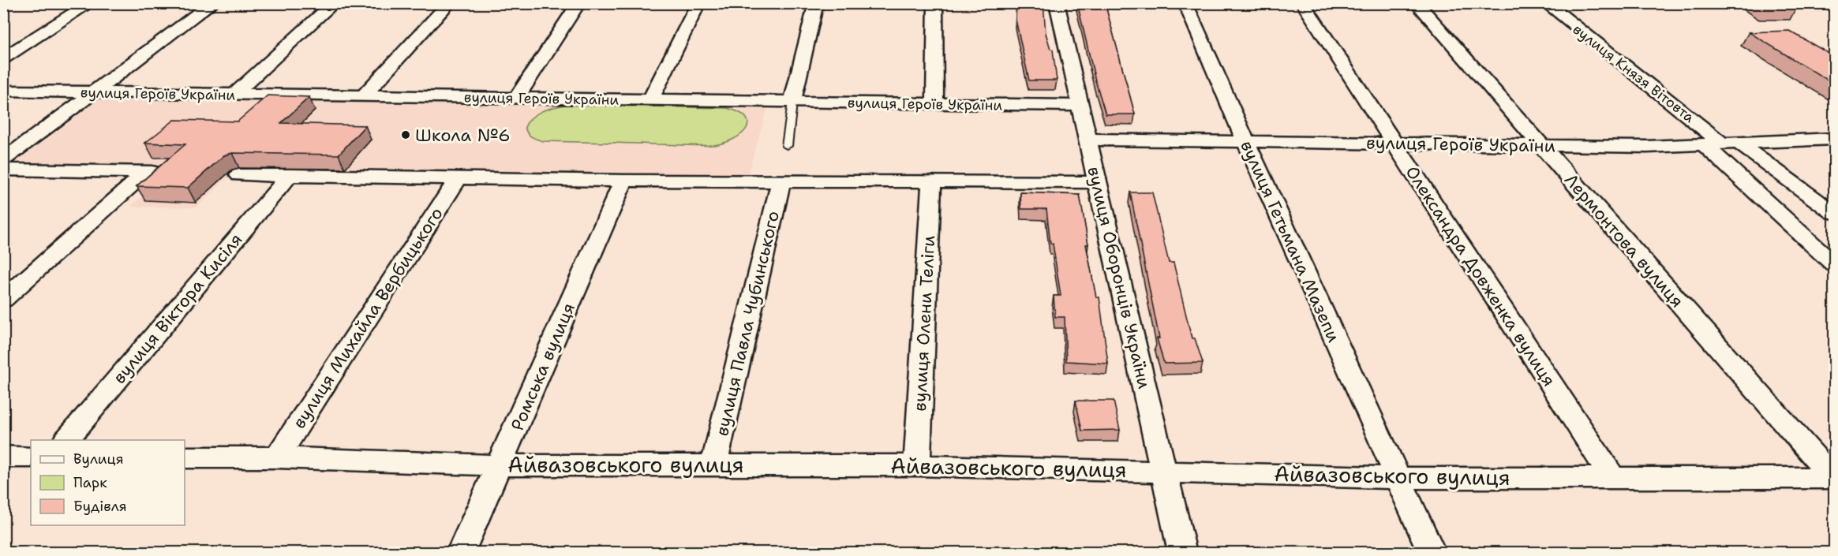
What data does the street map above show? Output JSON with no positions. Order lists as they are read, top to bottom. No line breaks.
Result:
{"streets":{"street":["вулиця Князя Вітовта","вулиця Героїв України","Лермонтова вулиця","вулиця Гетьмана Мазепи","Олександра Довженка вулиця","вулиця Оборонців України","вулиця Віктора Кисіля","вулиця Михайла Вербицького","вулиця Павла Чубинського","вулиця Олени Теліги","Ромська вулиця","Айвазовського вулиця"]},"crossings":[["вулиця Князя Вітовта","вулиця Героїв України"],["вулиця Героїв України","Лермонтова вулиця"],["вулиця Героїв України","вулиця Гетьмана Мазепи"],["вулиця Героїв України","Олександра Довженка вулиця"],["вулиця Героїв України","вулиця Оборонців України"],["Лермонтова вулиця","Айвазовського вулиця"],["вулиця Гетьмана Мазепи","Айвазовського вулиця"],["Олександра Довженка вулиця","Айвазовського вулиця"],["вулиця Оборонців України","Айвазовського вулиця"],["вулиця Михайла Вербицького","Айвазовського вулиця"],["вулиця Павла Чубинського","Айвазовського вулиця"],["вулиця Олени Теліги","Айвазовського вулиця"],["Ромська вулиця","Айвазовського вулиця"]],"places":["Школа №6"],"legend":["Вулиця","Парк","Будівля"]}
